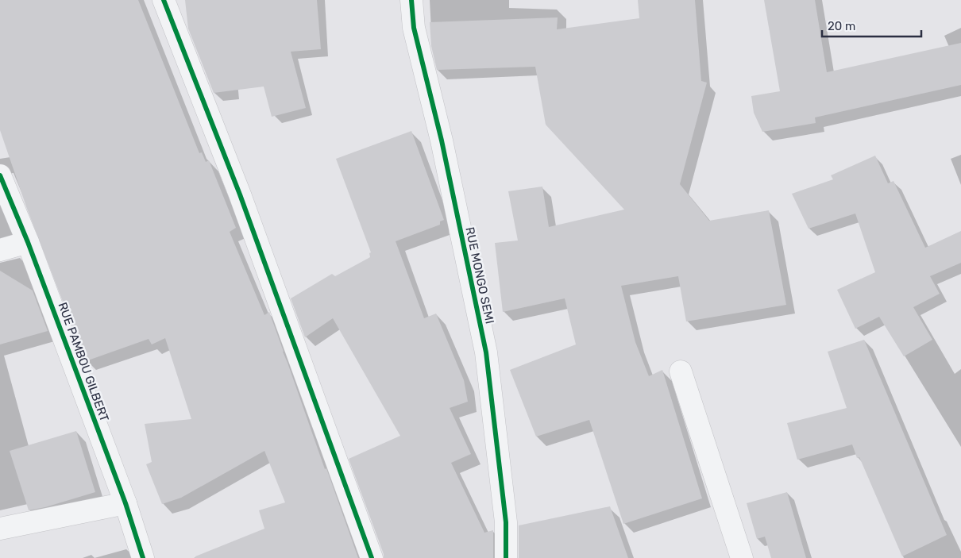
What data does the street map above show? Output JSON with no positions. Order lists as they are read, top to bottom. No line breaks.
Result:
{"streets":{"street":["RUE MONGO SEMI","RUE PAMBOU GILBERT"]},"scale_bar":"20 m"}
